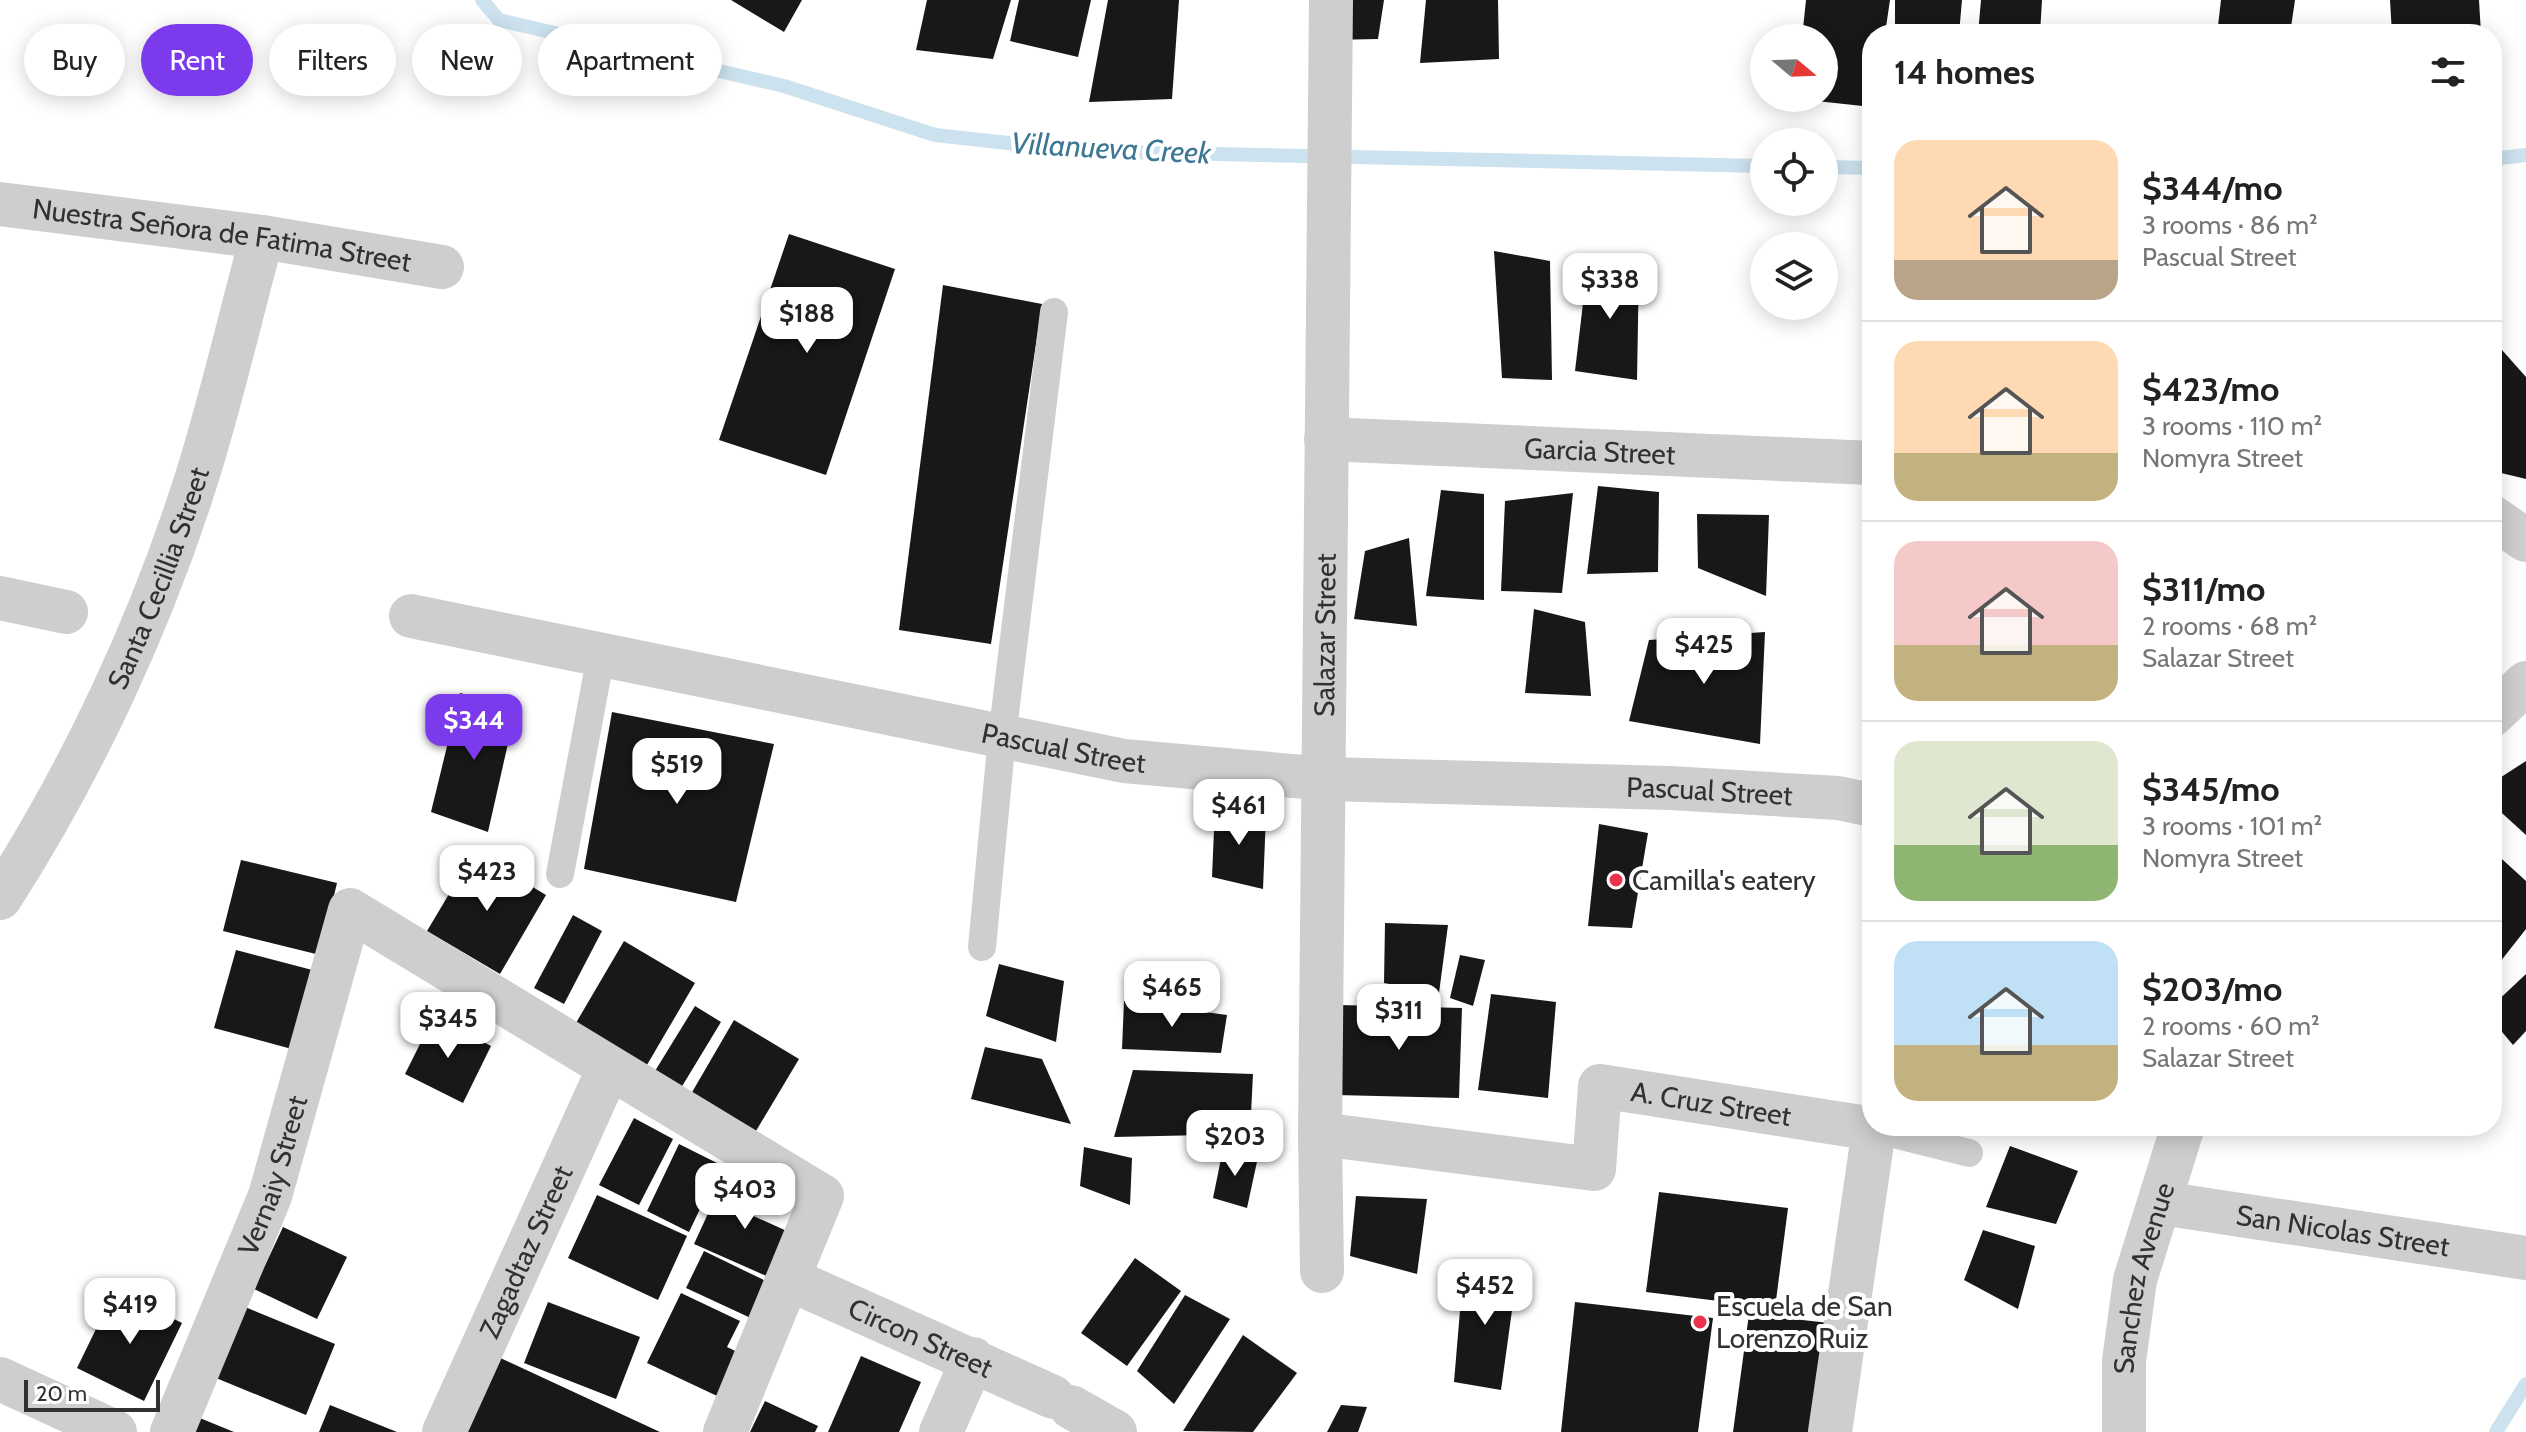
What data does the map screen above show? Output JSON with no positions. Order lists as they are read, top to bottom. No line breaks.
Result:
{"streets":{"street":["Nuestra Señora de Fatima Street","Garcia Street","Santa Cecillia Street","Salazar Street","Pascual Street","A. Cruz Street","Vernaiy Street","San Nicolas Street","Zagadtaz Street","Sanchez Avenue","Circon Street"]},"crossings":[["Nuestra Señora de Fatima Street","Santa Cecillia Street"],["Garcia Street","Salazar Street"],["Salazar Street","Pascual Street"],["Salazar Street","A. Cruz Street"],["Vernaiy Street","Zagadtaz Street"],["San Nicolas Street","Sanchez Avenue"]],"water":["Villanueva Creek"],"places":["Camilla's eatery","Escuela de San Lorenzo Ruiz"],"scale_bar":"20 m","north":"right","page":{"chip":["Buy","Rent","Filters","New","Apartment"],"heading":"14 homes","list":[{"name":"$344/mo","note":"3 rooms · 86 m² · Pascual Street"},{"name":"$423/mo","note":"3 rooms · 110 m² · Nomyra Street"},{"name":"$311/mo","note":"2 rooms · 68 m² · Salazar Street"},{"name":"$345/mo","note":"3 rooms · 101 m² · Nomyra Street"},{"name":"$203/mo","note":"2 rooms · 60 m² · Salazar Street"}],"price":["$338","$188","$425","$344","$519","$461","$423","$465","$311","$345","$203","$403","$452","$419"],"scale":"20 m"}}
